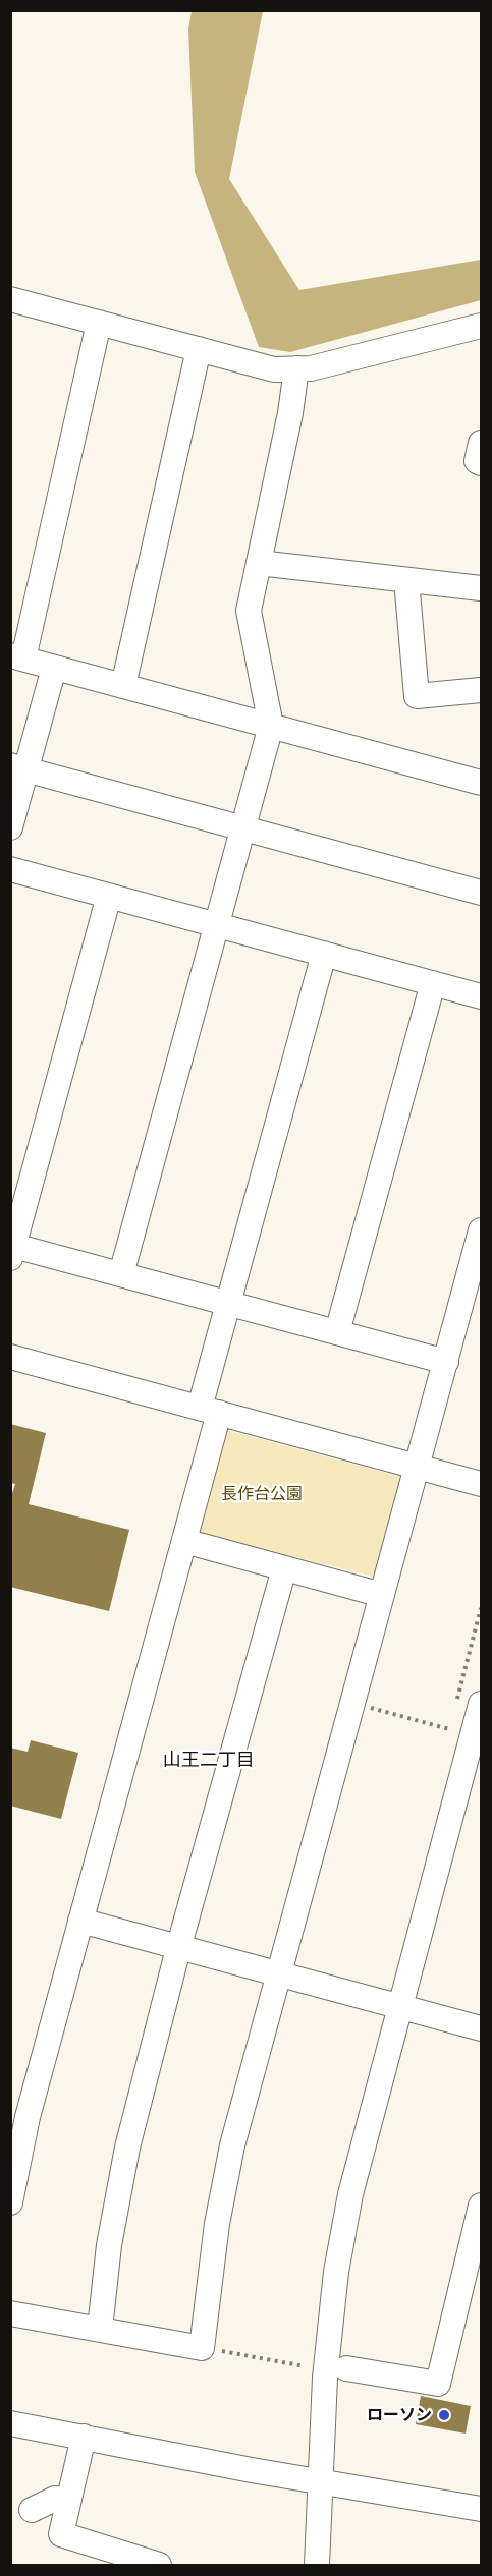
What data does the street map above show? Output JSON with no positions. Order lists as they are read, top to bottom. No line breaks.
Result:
{"districts":["山王二丁目"],"parks":["長作台公園"],"places":["ローソン"]}
